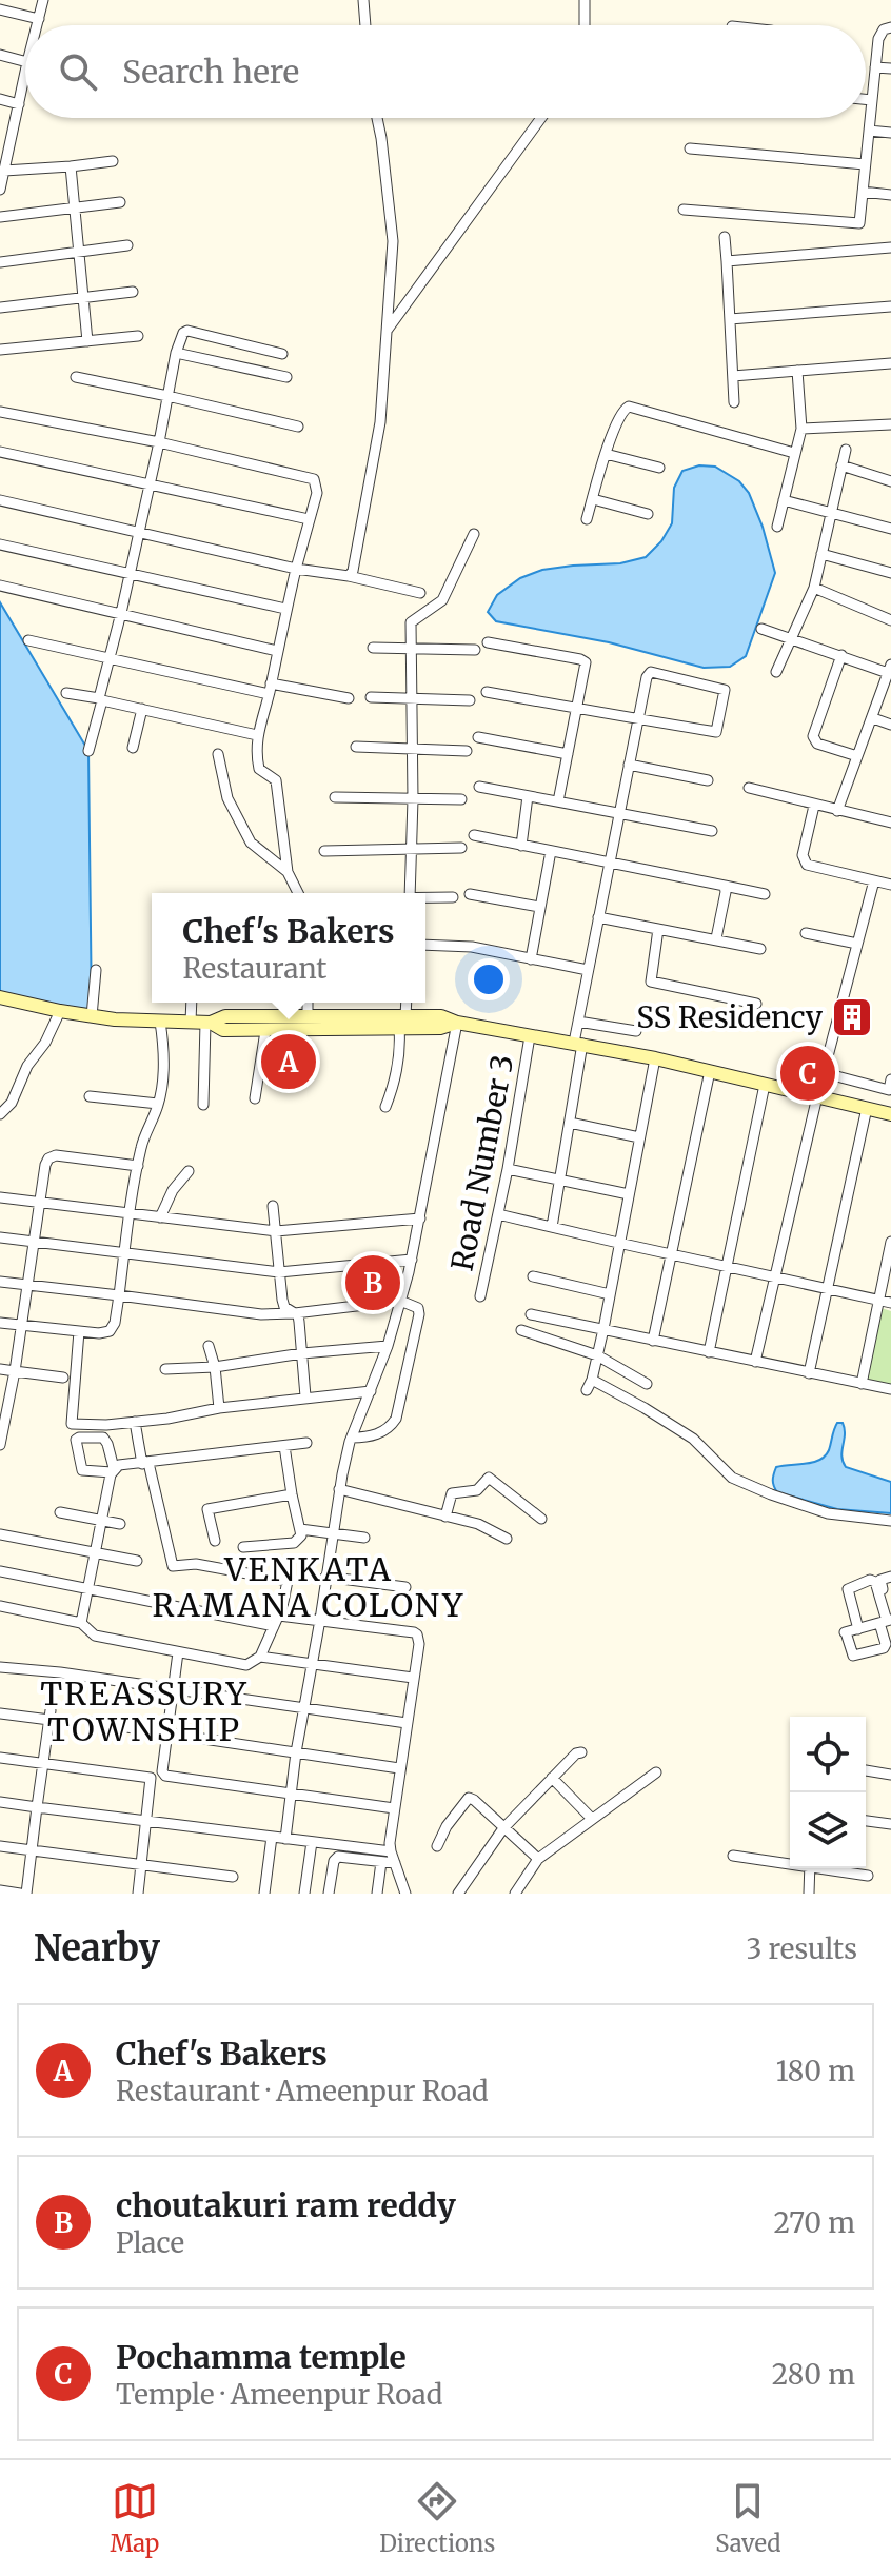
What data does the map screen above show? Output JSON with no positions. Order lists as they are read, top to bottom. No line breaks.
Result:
{"streets":{"street":["Road Number 3"]},"districts":["VENKATA RAMANA COLONY","TREASSURY TOWNSHIP"],"places":{"building":["SS Residency"]},"page":{"search":"Search here","popup":["Chef's Bakers","Restaurant"],"pins":["A","C","B"],"heading":["Nearby","3 results"],"list":[{"mark":"A","name":"Chef's Bakers","note":"Restaurant · Ameenpur Road","value":"180 m"},{"mark":"B","name":"choutakuri ram reddy","note":"Place","value":"270 m"},{"mark":"C","name":"Pochamma temple","note":"Temple · Ameenpur Road","value":"280 m"}],"nav":["Map","Directions","Saved"]}}
